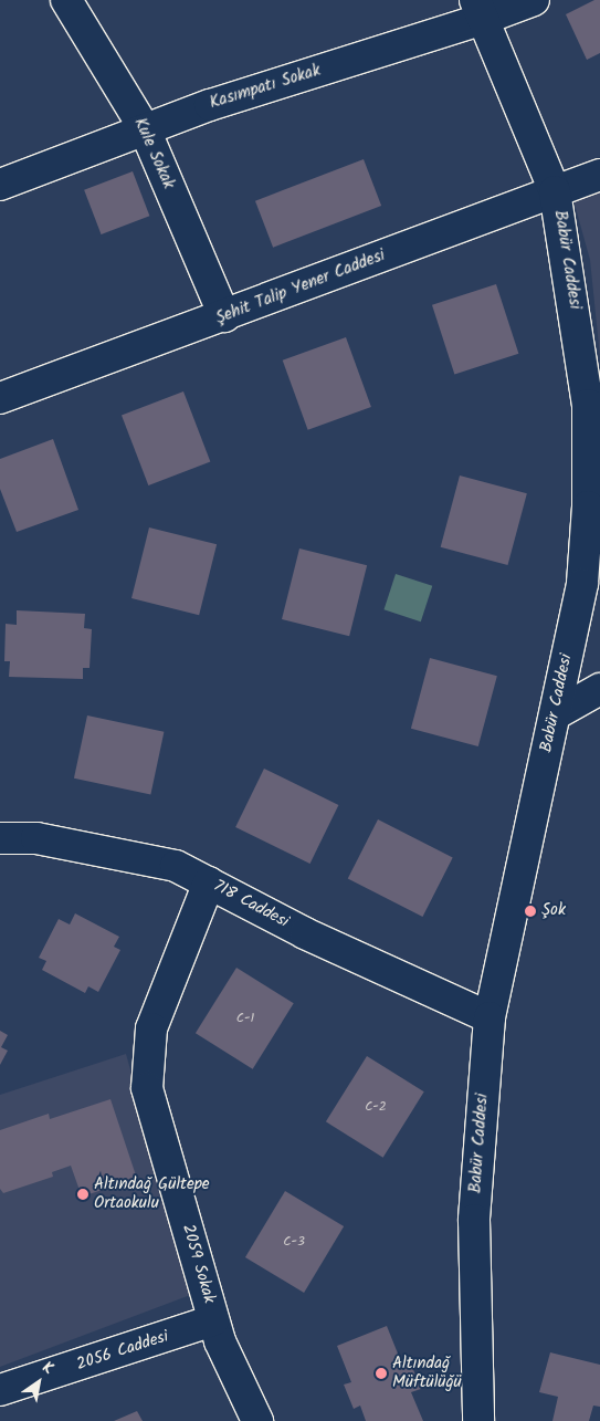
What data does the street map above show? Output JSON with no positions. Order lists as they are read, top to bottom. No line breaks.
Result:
{"streets":{"street":["Kasımpatı Sokak","Kule Sokak","Babür Caddesi","Şehit Talip Yener Caddesi","718 Caddesi","2059 Sokak","2056 Caddesi"]},"crossings":[["Kasımpatı Sokak","Kule Sokak"],["Kasımpatı Sokak","Babür Caddesi"],["Kule Sokak","Şehit Talip Yener Caddesi"],["Babür Caddesi","Şehit Talip Yener Caddesi"],["Babür Caddesi","718 Caddesi"],["718 Caddesi","2059 Sokak"],["2059 Sokak","2056 Caddesi"]],"places":["Şok","Altındağ Gültepe Ortaokulu","Altındağ Müftülüğü"],"house_numbers":["C-1","C-2","C-3"],"north":"top right"}
